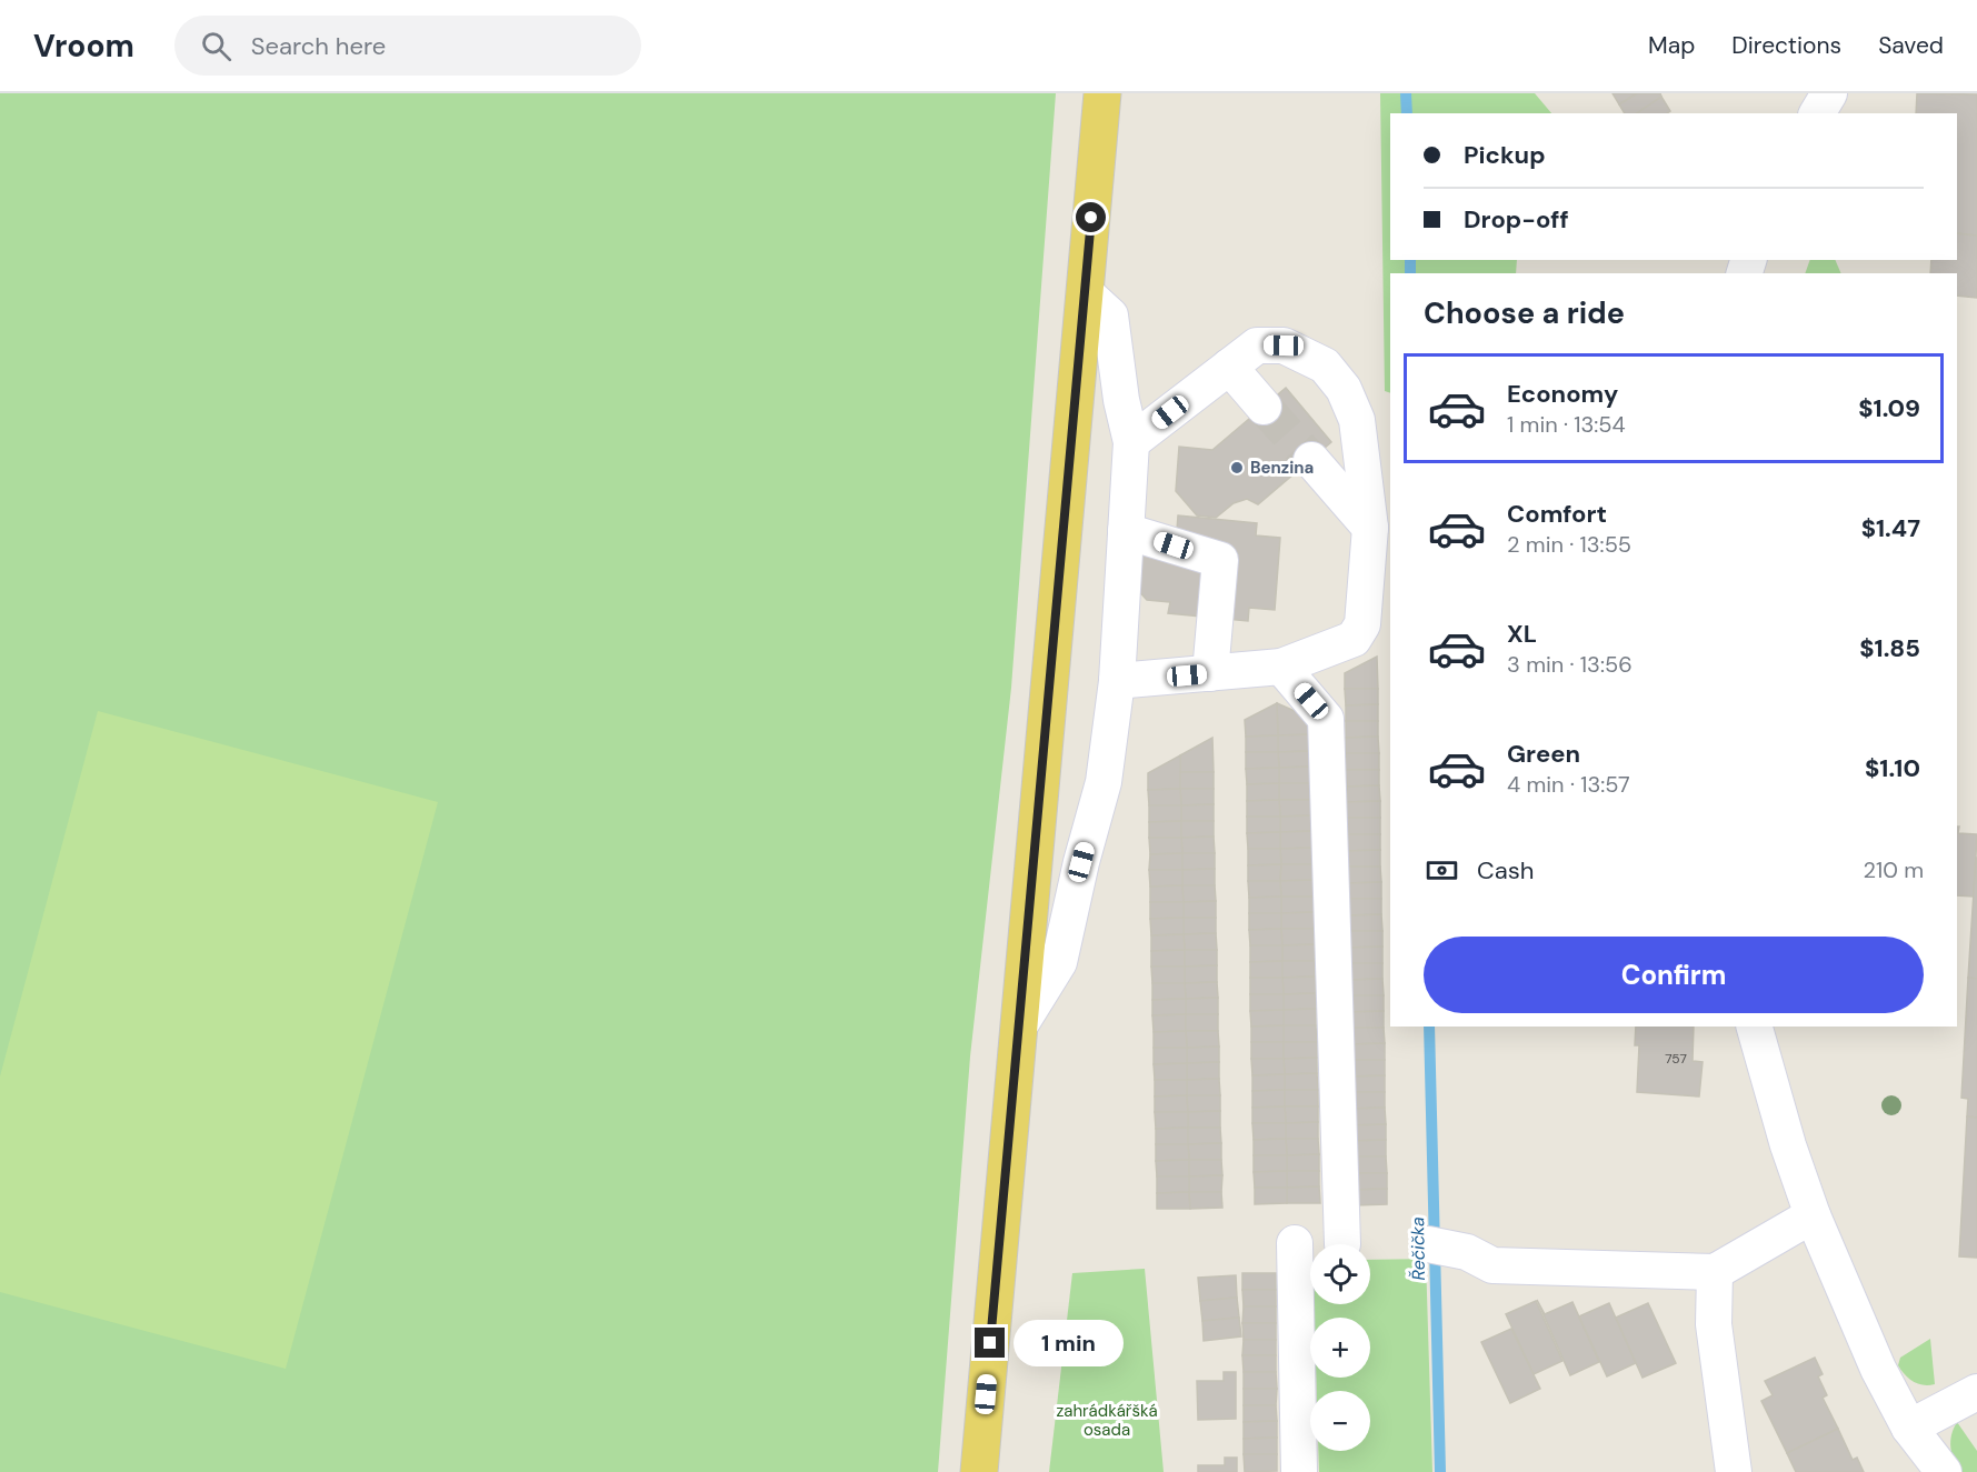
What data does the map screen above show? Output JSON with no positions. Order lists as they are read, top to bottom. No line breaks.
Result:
{"water":["Řečička"],"parks":["zahrádkářšká osada"],"places":["Benzina"],"house_numbers":["757"],"page":{"header":"Vroom","search":"Search here","nav":["Map","Directions","Saved"],"banner":["Pickup","Drop-off"],"heading":"Choose a ride","list":[{"name":"Economy","note":"1 min · 13:54","value":"$1.09"},{"name":"Comfort","note":"2 min · 13:55","value":"$1.47"},{"name":"XL","note":"3 min · 13:56","value":"$1.85"},{"name":"Green","note":"4 min · 13:57","value":"$1.10"}],"pay":["Cash","210 m"],"buttons":"Confirm","map_buttons":["+","−"],"bubble":"1 min"}}
